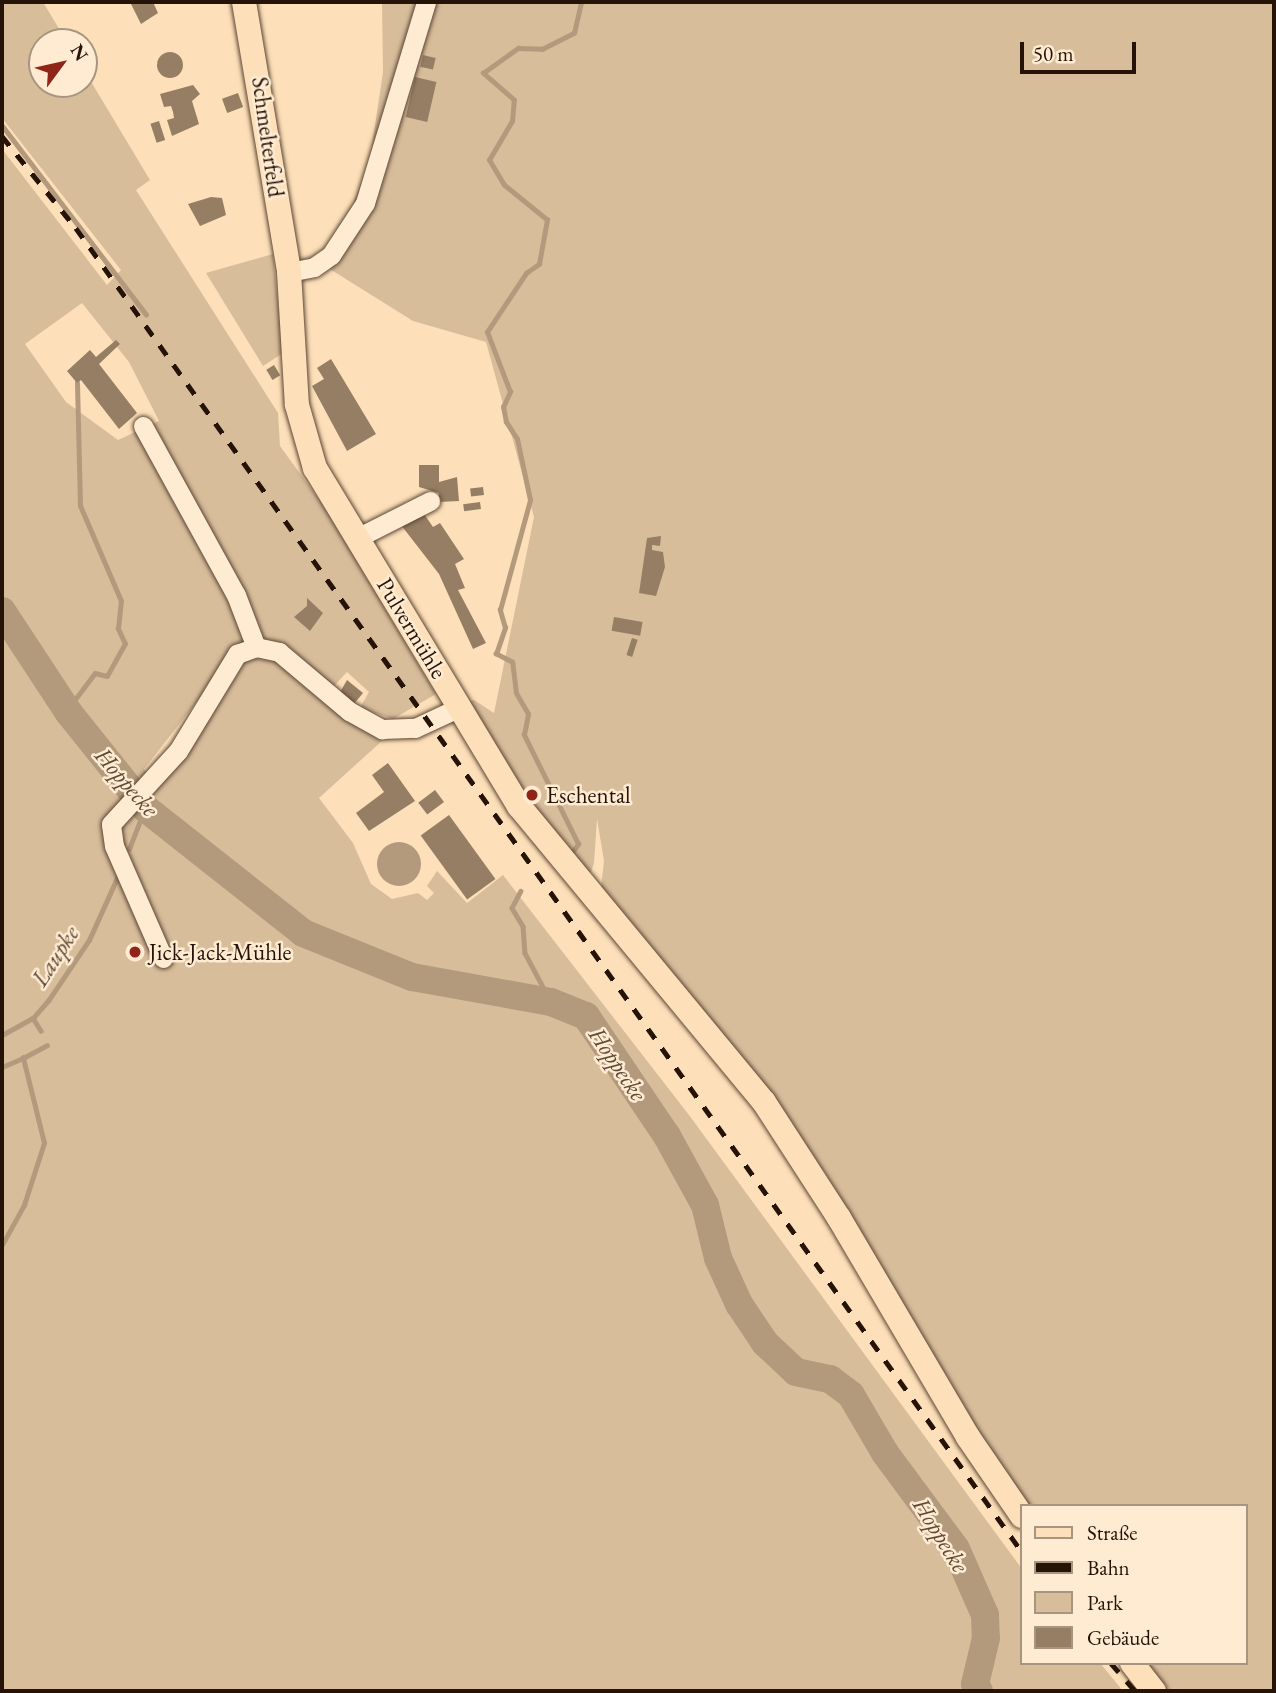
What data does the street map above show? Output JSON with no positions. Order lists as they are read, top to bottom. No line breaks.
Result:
{"streets":{"main road":["Schmelterfeld","Pulvermühle"]},"crossings":[["Schmelterfeld","Pulvermühle"]],"water":["Hoppecke","Laupke"],"places":["Eschental","Jick-Jack-Mühle"],"legend":["Straße","Bahn","Park","Gebäude"],"scale_bar":"50 m","north":"top right"}
